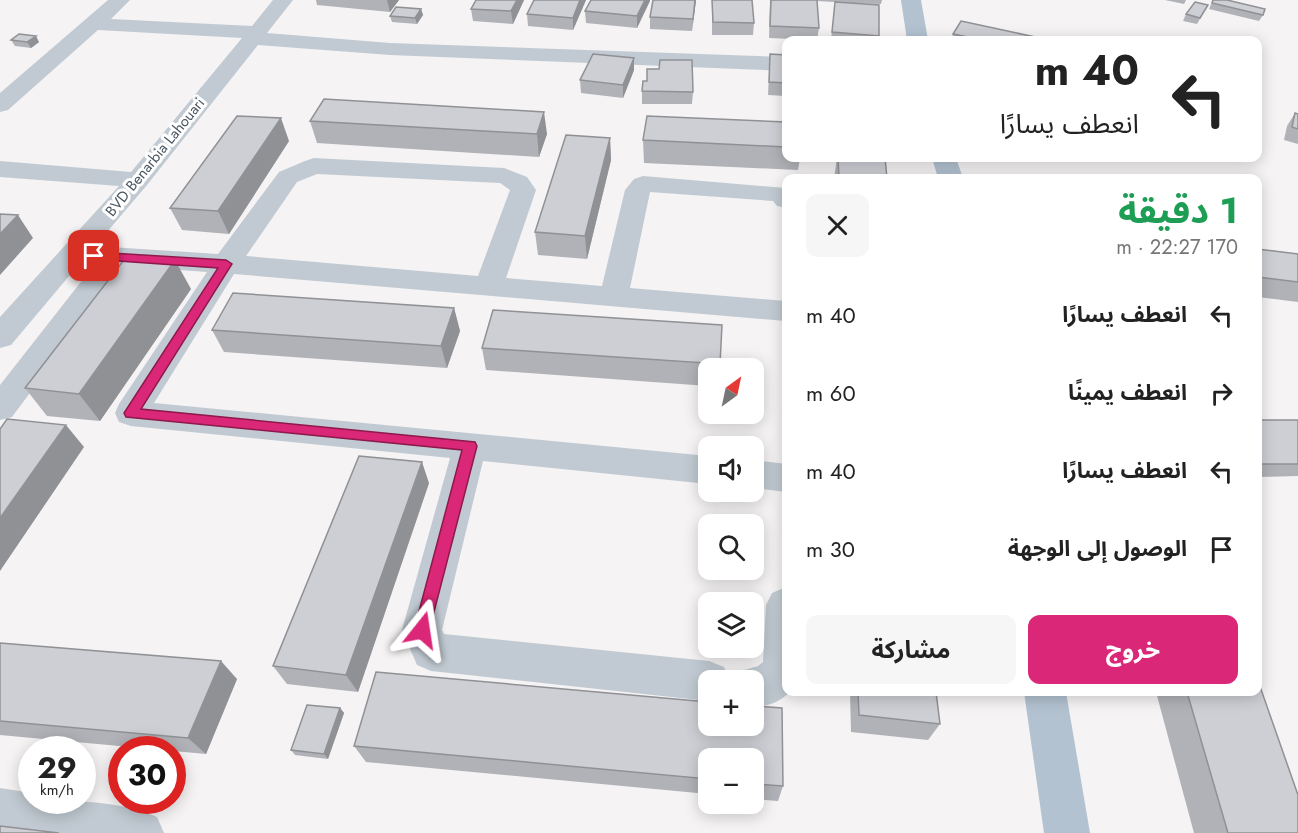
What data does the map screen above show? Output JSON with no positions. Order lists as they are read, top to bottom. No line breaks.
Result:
{"streets":{"street":["BVD Benarbia Lahouari"]},"north":"top right","page":{"turn":["40 m","انعطف يسارًا"],"heading":["1 دقيقة","170 m · 22:27"],"list":[{"name":"انعطف يسارًا","value":"40 m"},{"name":"انعطف يمينًا","value":"60 m"},{"name":"انعطف يسارًا","value":"40 m"},{"name":"الوصول إلى الوجهة","value":"30 m"}],"map_buttons":["+","−"],"buttons":["خروج","مشاركة"],"speed":"29 km/h","limit":"30"}}
